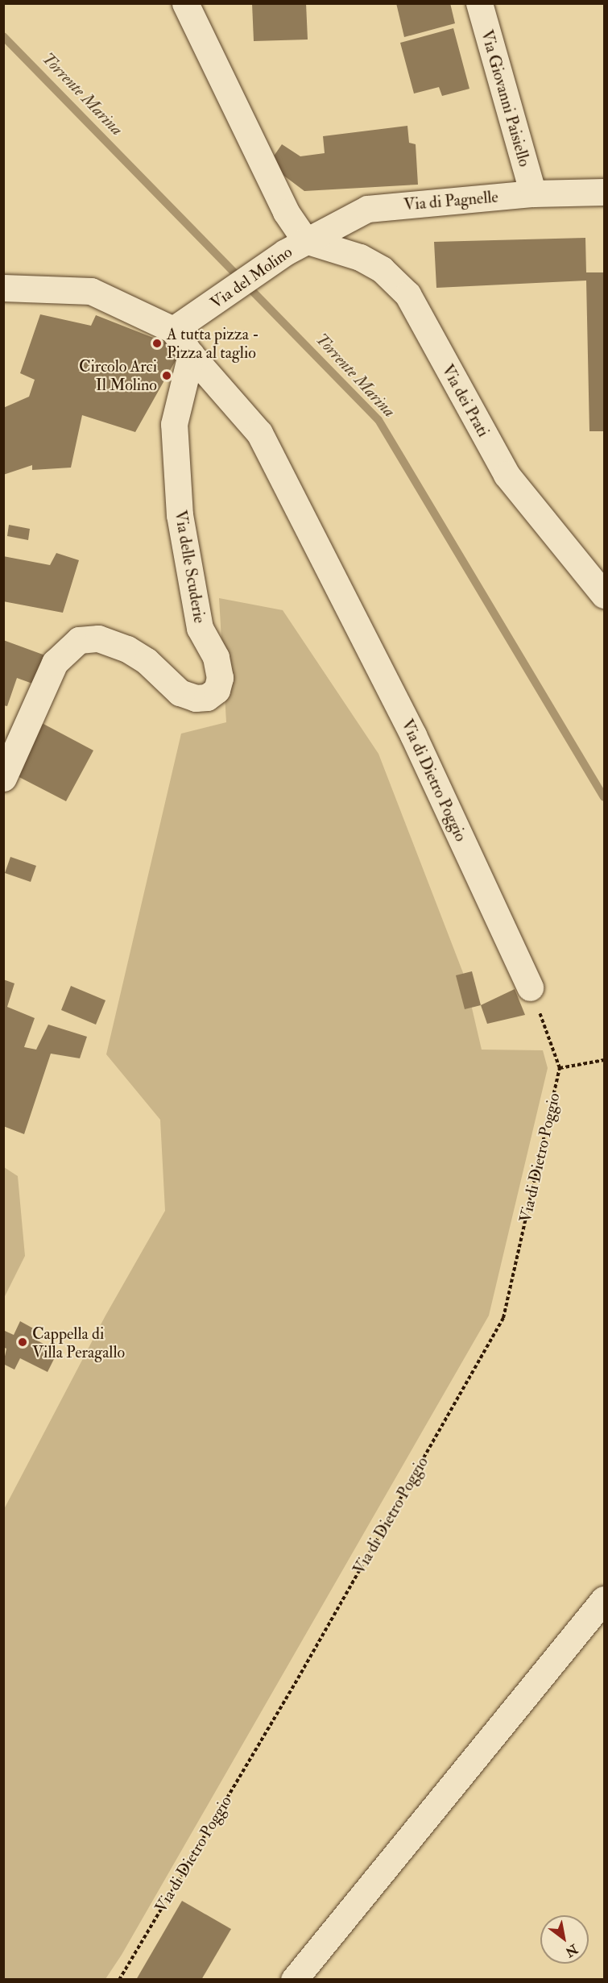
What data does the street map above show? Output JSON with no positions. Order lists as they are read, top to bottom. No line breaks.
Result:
{"streets":{"street":["Via Giovanni Paisiello","Via di Pagnelle","Via del Molino","Via dei Prati","Via delle Scuderie","Via di Dietro Poggio"]},"crossings":[["Via Giovanni Paisiello","Via di Pagnelle"],["Via di Pagnelle","Via del Molino"],["Via di Pagnelle","Via dei Prati"],["Via del Molino","Via dei Prati"],["Via del Molino","Via di Dietro Poggio"],["Via delle Scuderie","Via di Dietro Poggio"]],"water":["Torrente Marina"],"places":["A tutta pizza - Pizza al taglio","Circolo Arci Il Molino","Cappella di Villa Peragallo"],"north":"bottom right"}
